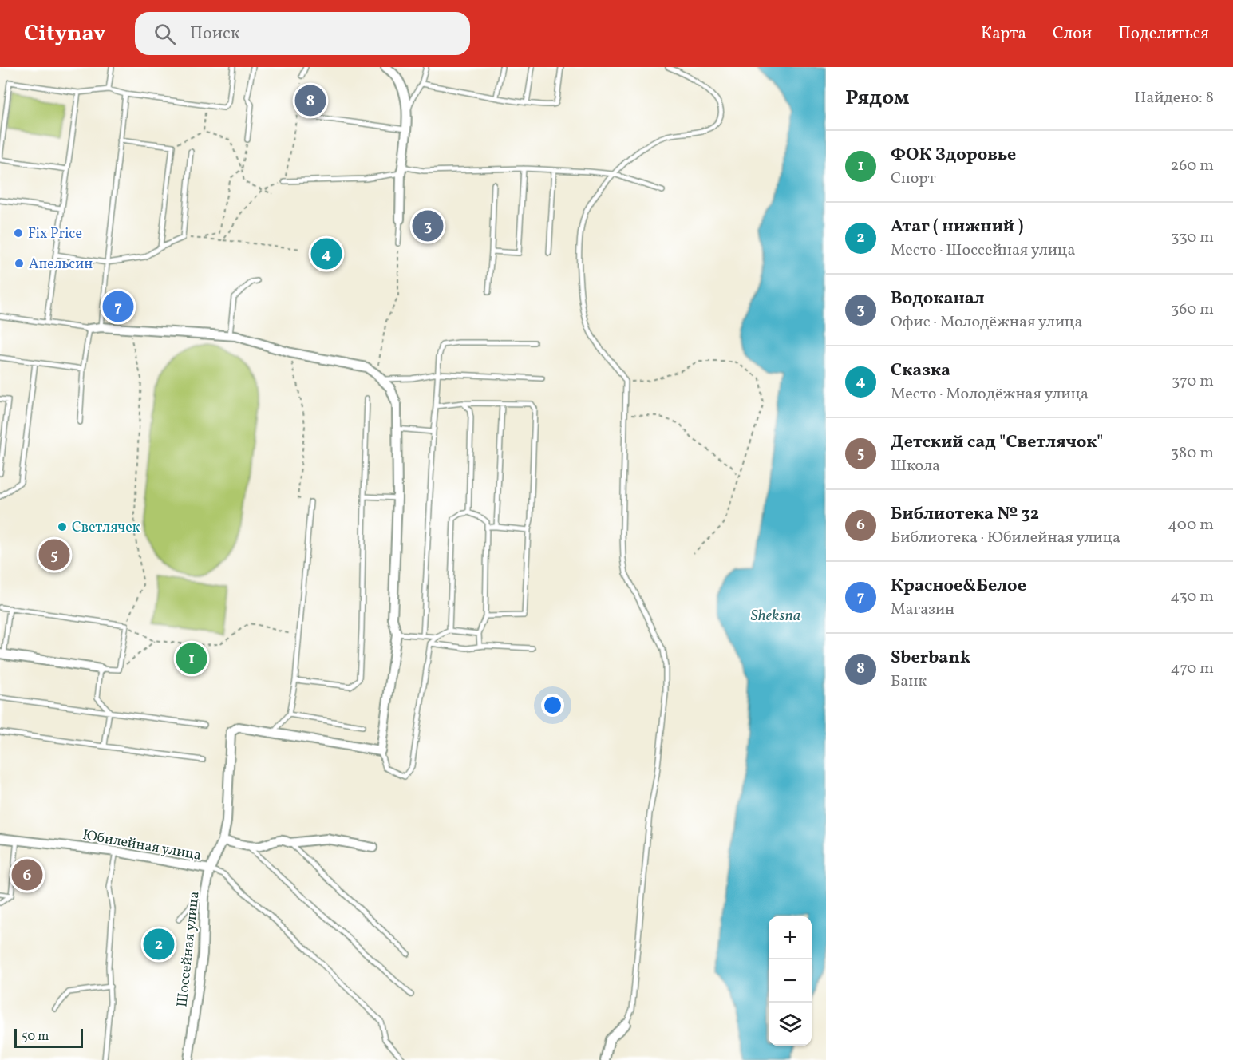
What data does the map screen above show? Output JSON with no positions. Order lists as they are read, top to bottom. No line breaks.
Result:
{"streets":{"street":["Юбилейная улица","Шоссейная улица"]},"crossings":[["Юбилейная улица","Шоссейная улица"]],"water":["Sheksna"],"places":["Fix Price","Апельсин","Светлячек"],"scale_bar":"50 m","page":{"header":"Citynav","search":"Поиск","nav":["Карта","Слои","Поделиться"],"heading":["Рядом","Найдено: 8"],"pins":["8","3","4","7","5","1","6","2"],"list":[{"mark":"1","name":"ФОК Здоровье","note":"Спорт","value":"260 m"},{"mark":"2","name":"Атаг ( нижний )","note":"Место · Шоссейная улица","value":"330 m"},{"mark":"3","name":"Водоканал","note":"Офис · Молодёжная улица","value":"360 m"},{"mark":"4","name":"Сказка","note":"Место · Молодёжная улица","value":"370 m"},{"mark":"5","name":"Детский сад \"Светлячок\"","note":"Школа","value":"380 m"},{"mark":"6","name":"Библиотека № 32","note":"Библиотека · Юбилейная улица","value":"400 m"},{"mark":"7","name":"Красное&Белое","note":"Магазин","value":"430 m"},{"mark":"8","name":"Sberbank","note":"Банк","value":"470 m"}],"map_buttons":["+","−"],"scale":"50 m"}}
